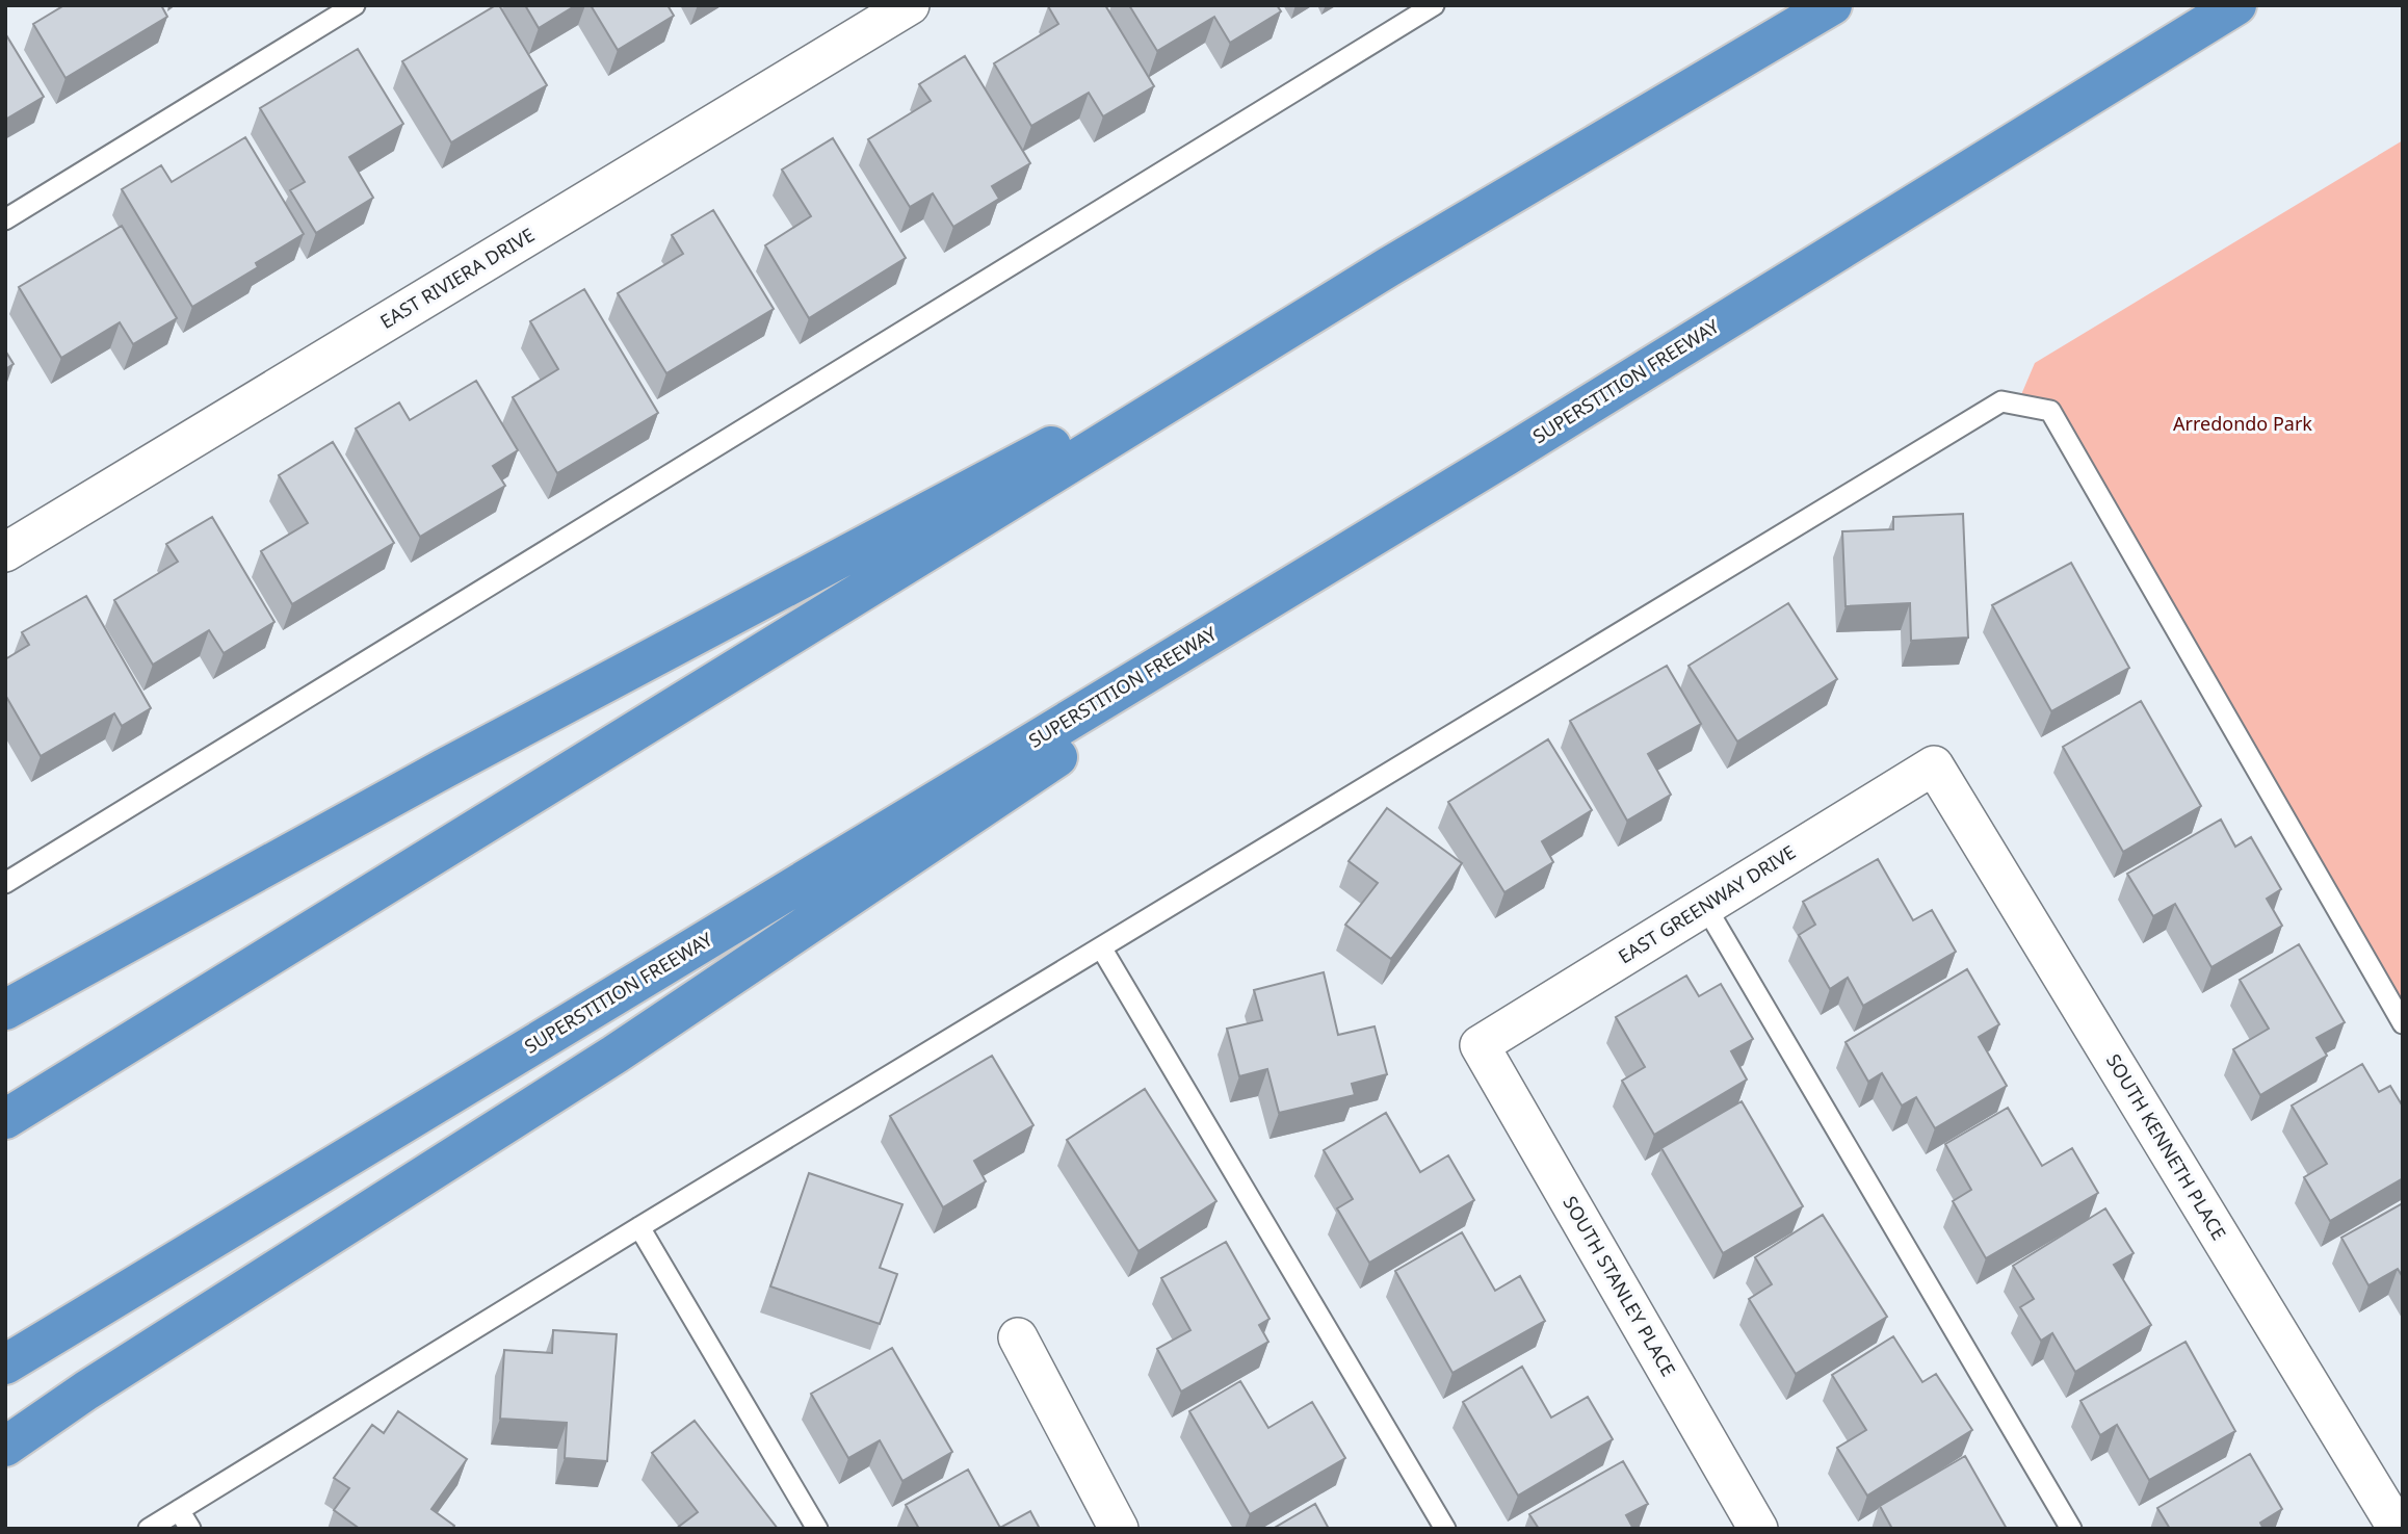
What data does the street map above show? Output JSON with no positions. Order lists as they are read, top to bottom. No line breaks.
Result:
{"streets":{"highway":["SUPERSTITION FREEWAY"],"street":["EAST RIVIERA DRIVE","EAST GREENWAY DRIVE","SOUTH KENNETH PLACE","SOUTH STANLEY PLACE"]},"crossings":[["EAST GREENWAY DRIVE","SOUTH KENNETH PLACE"],["EAST GREENWAY DRIVE","SOUTH STANLEY PLACE"]],"parks":["Arredondo Park"]}
